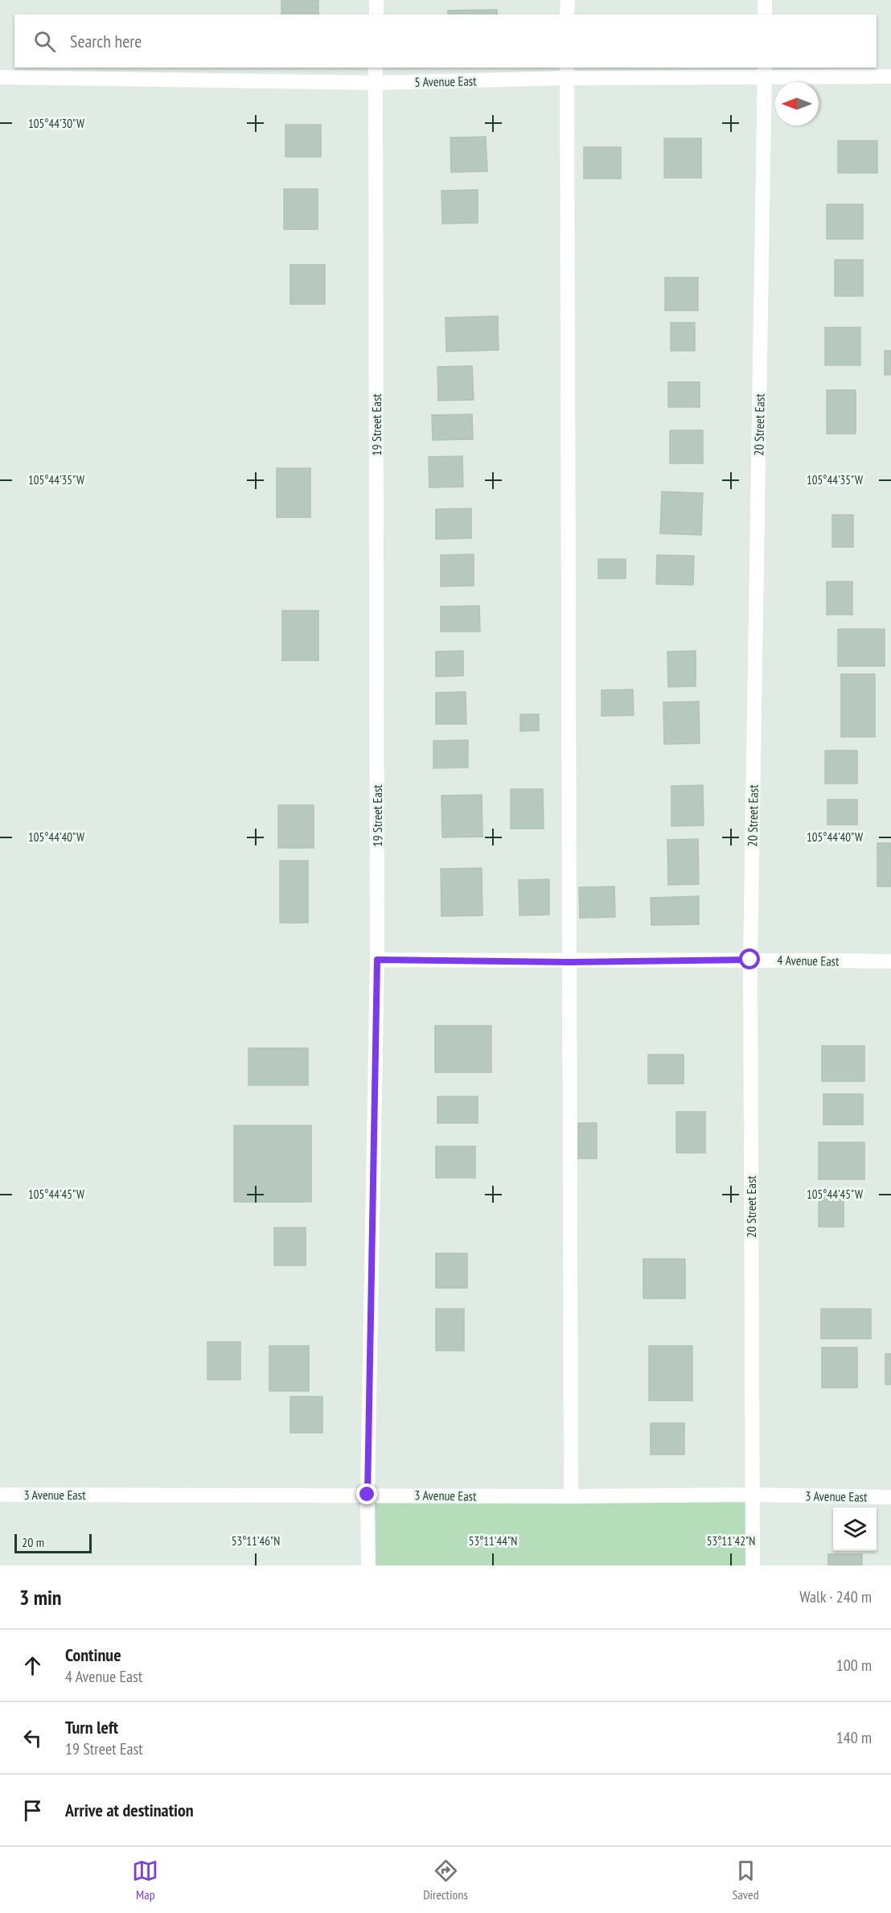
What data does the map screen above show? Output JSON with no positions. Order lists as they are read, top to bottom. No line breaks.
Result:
{"streets":{"street":["5 Avenue East","19 Street East","20 Street East","4 Avenue East","3 Avenue East"]},"crossings":[["5 Avenue East","19 Street East"],["5 Avenue East","20 Street East"],["19 Street East","4 Avenue East"],["19 Street East","3 Avenue East"],["20 Street East","4 Avenue East"],["20 Street East","3 Avenue East"]],"scale_bar":"20 m","north":"left","page":{"search":"Search here","scale":"20 m","heading":["3 min","Walk · 240 m"],"list":[["Continue","4 Avenue East","100 m"],["Turn left","19 Street East","140 m"],"Arrive at destination"],"nav":["Map","Directions","Saved"]},"coordinates":["105°44'30\"W","105°44'35\"W","105°44'40\"W","105°44'45\"W","53°11'46\"N","53°11'44\"N","53°11'42\"N"]}
